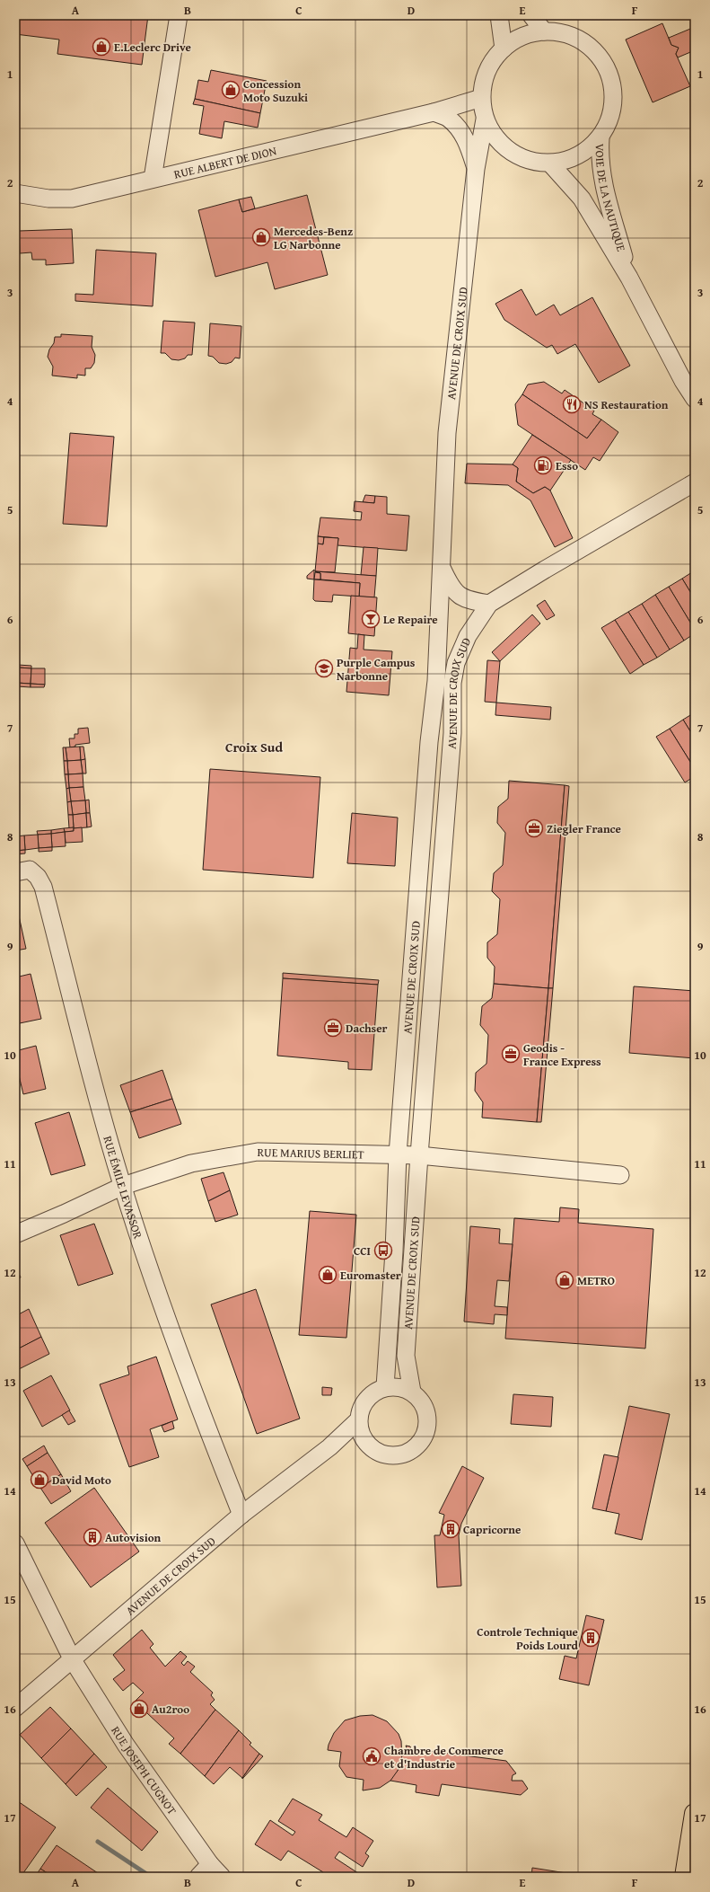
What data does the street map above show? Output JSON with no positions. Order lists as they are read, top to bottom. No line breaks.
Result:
{"streets":{"street":["RUE ALBERT DE DION","VOIE DE LA NAUTIQUE","AVENUE DE CROIX SUD","RUE MARIUS BERLIET","RUE ÉMILE LEVASSOR","RUE JOSEPH CUGNOT"]},"crossings":[["AVENUE DE CROIX SUD","RUE MARIUS BERLIET"],["AVENUE DE CROIX SUD","RUE ÉMILE LEVASSOR"],["AVENUE DE CROIX SUD","RUE JOSEPH CUGNOT"],["RUE MARIUS BERLIET","RUE ÉMILE LEVASSOR"]],"districts":["Croix Sud"],"places":{"shop":["E.Leclerc Drive","Concession Moto Suzuki","Mercedes-Benz LG Narbonne","Euromaster","METRO","David Moto","Au2roo"],"restaurant":["NS Restauration"],"fuel station":["Esso"],"bar":["Le Repaire"],"school or university":["Purple Campus Narbonne"],"office":["Ziegler France","Dachser","Geodis - France Express"],"bus stop":["CCI"],"building":["Capricorne","Autovision","Controle Technique Poids Lourd"],"public building":["Chambre de Commerce et d'Industrie"]},"grid":{"columns":["A","B","C","D","E","F"],"rows":["1","2","3","4","5","6","7","8","9","10","11","12","13","14","15","16","17"]}}
